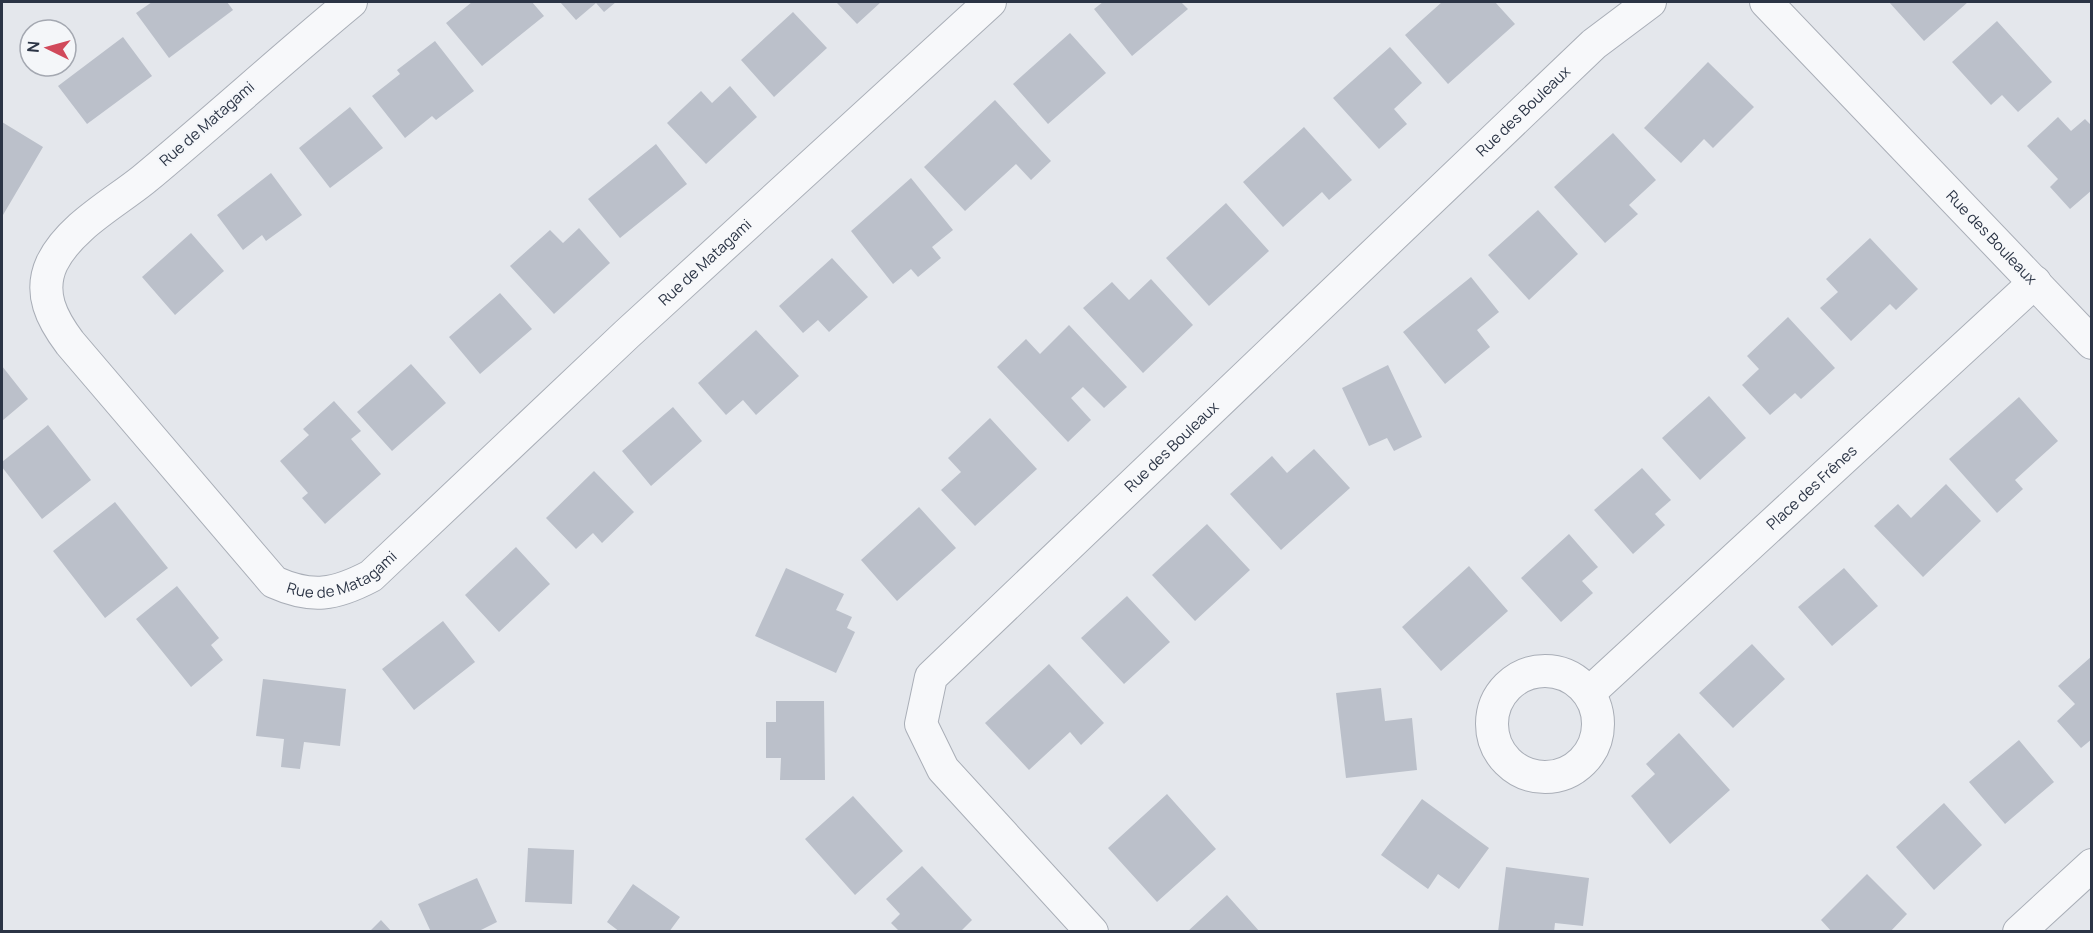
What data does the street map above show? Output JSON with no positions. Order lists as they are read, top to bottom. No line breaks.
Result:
{"streets":{"street":["Rue des Bouleaux","Rue de Matagami","Place des Frênes"]},"crossings":[["Rue des Bouleaux","Place des Frênes"]],"north":"left"}
